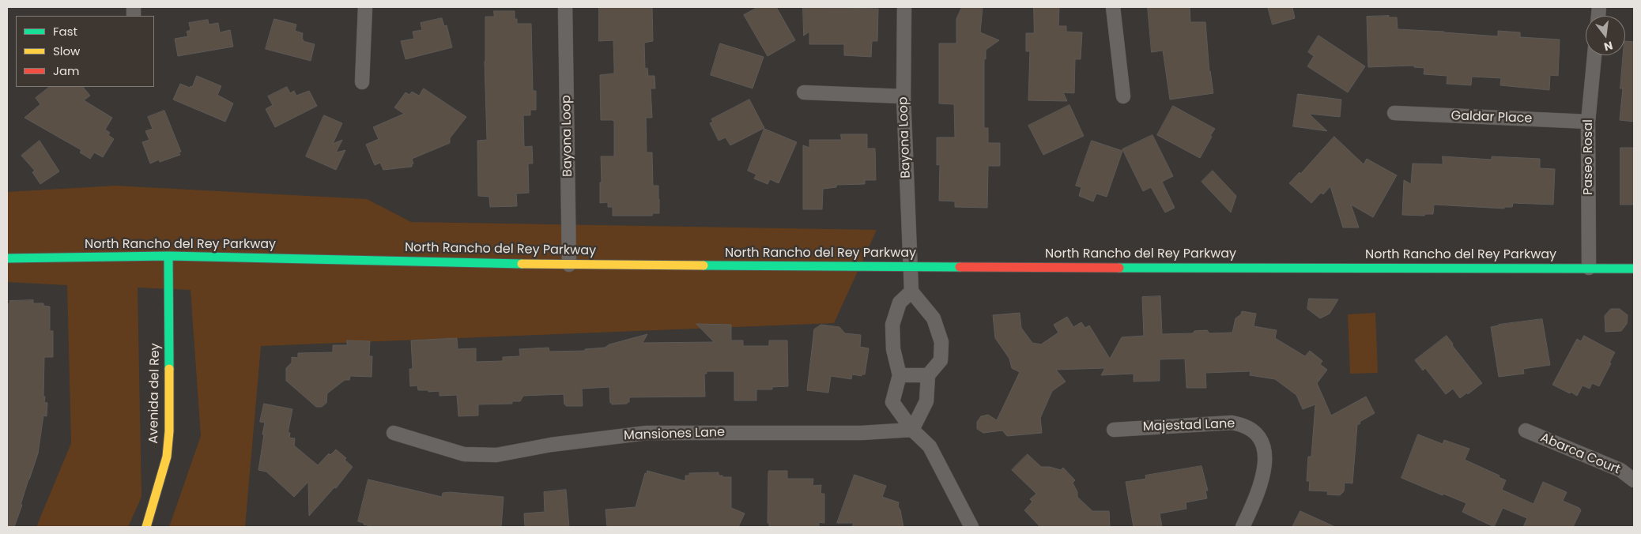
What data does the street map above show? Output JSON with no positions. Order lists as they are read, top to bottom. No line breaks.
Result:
{"streets":{"street":["Galdar Place","Bayona Loop","Paseo Rosal","North Rancho del Rey Parkway","Avenida del Rey","Majestad Lane","Mansiones Lane","Abarca Court"]},"crossings":[["Galdar Place","Paseo Rosal"],["Bayona Loop","North Rancho del Rey Parkway"],["Paseo Rosal","North Rancho del Rey Parkway"],["North Rancho del Rey Parkway","Avenida del Rey"]],"legend":["Fast","Slow","Jam"],"north":"bottom"}
